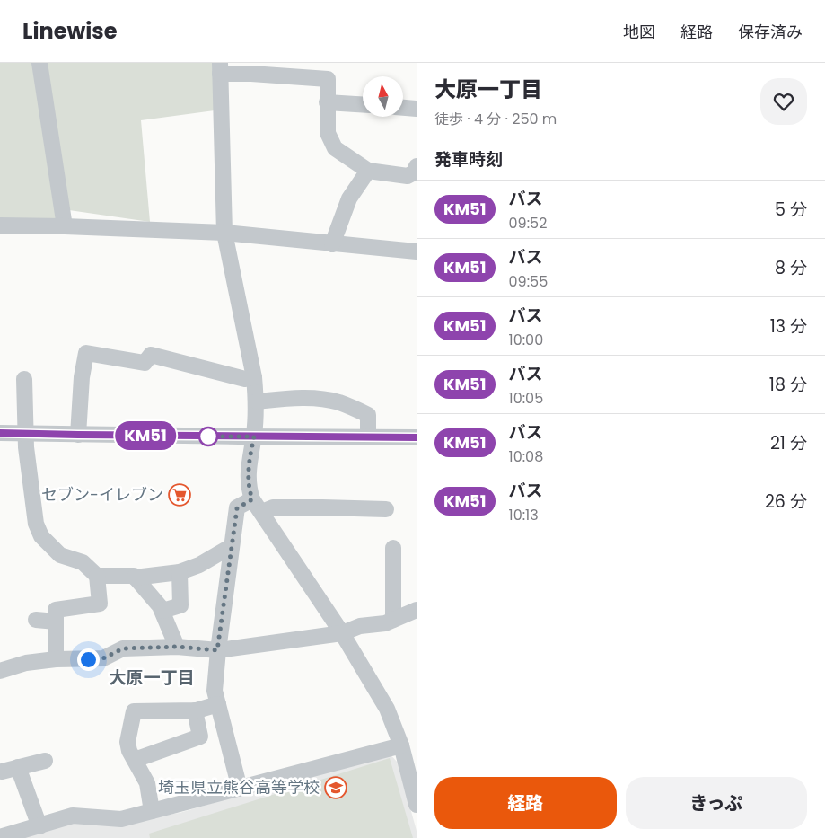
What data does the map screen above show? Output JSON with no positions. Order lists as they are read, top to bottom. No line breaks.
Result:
{"districts":["大原一丁目"],"places":{"supermarket":["セブン-イレブン"],"school or university":["埼玉県立熊谷高等学校"]},"lines":["bus line KM51"],"north":"top","page":{"header":"Linewise","nav":["地図","経路","保存済み"],"on_map":"KM51","heading":[["大原一丁目","徒歩 · 4 分 · 250 m"],"発車時刻"],"list":[{"mark":"KM51","name":"バス","note":"09:52","value":"5 分"},{"mark":"KM51","name":"バス","note":"09:55","value":"8 分"},{"mark":"KM51","name":"バス","note":"10:00","value":"13 分"},{"mark":"KM51","name":"バス","note":"10:05","value":"18 分"},{"mark":"KM51","name":"バス","note":"10:08","value":"21 分"},{"mark":"KM51","name":"バス","note":"10:13","value":"26 分"}],"buttons":["経路","きっぷ"]}}
